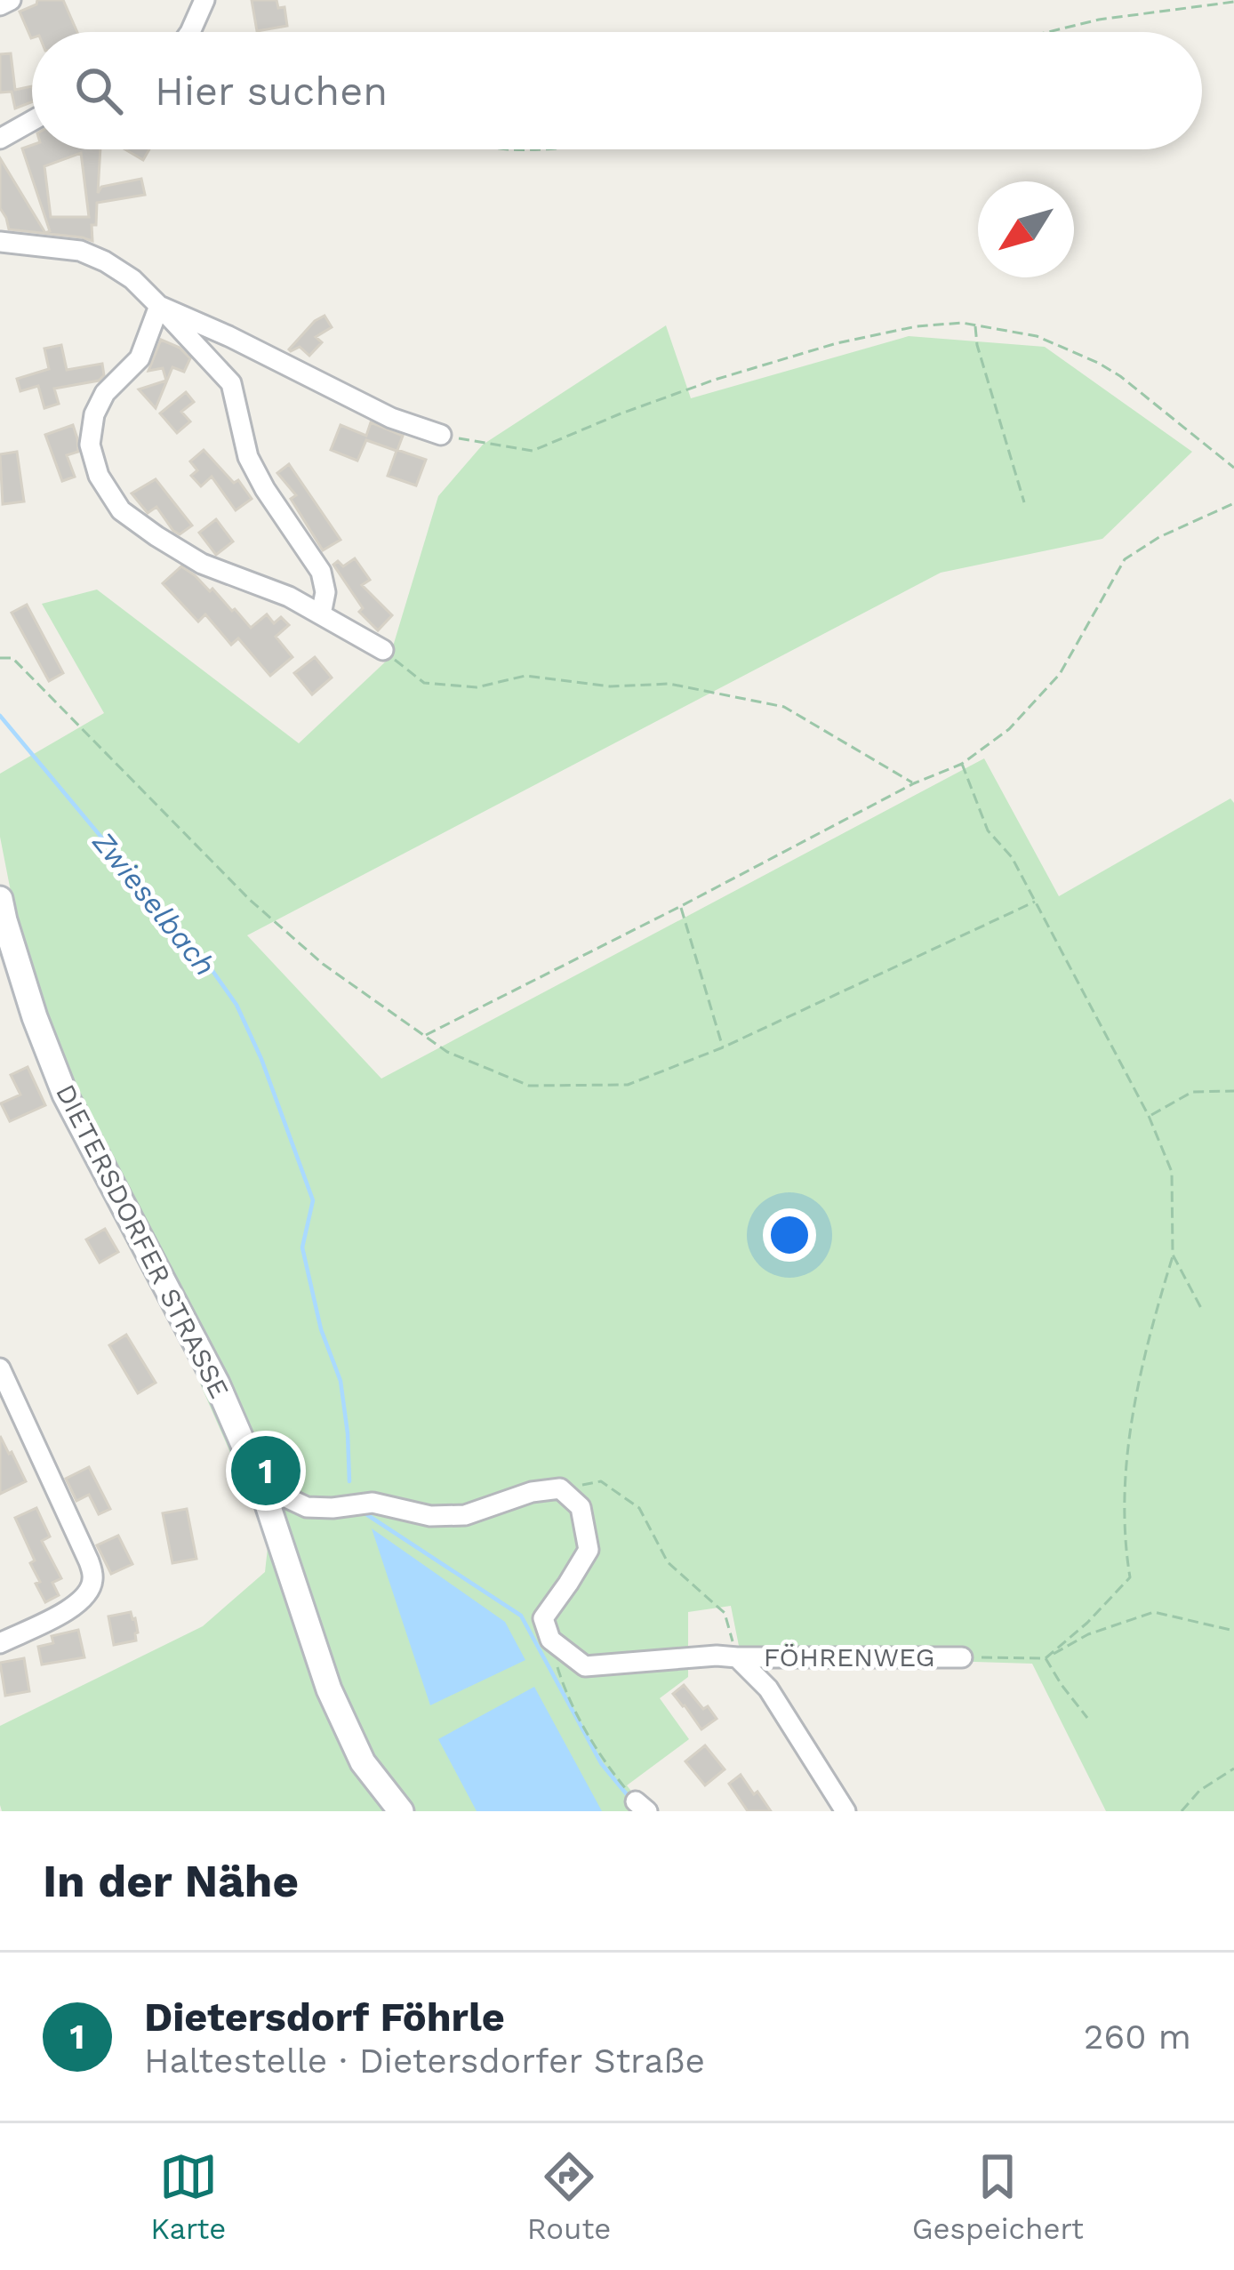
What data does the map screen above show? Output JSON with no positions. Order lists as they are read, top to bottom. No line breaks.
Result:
{"streets":{"street":["DIETERSDORFER STRASSE","FÖHRENWEG"]},"water":["Zwieselbach"],"north":"bottom left","page":{"search":"Hier suchen","pins":"1","heading":"In der Nähe","list":[{"mark":"1","name":"Dietersdorf Föhrle","note":"Haltestelle · Dietersdorfer Straße","value":"260 m"}],"nav":["Karte","Route","Gespeichert"]}}
